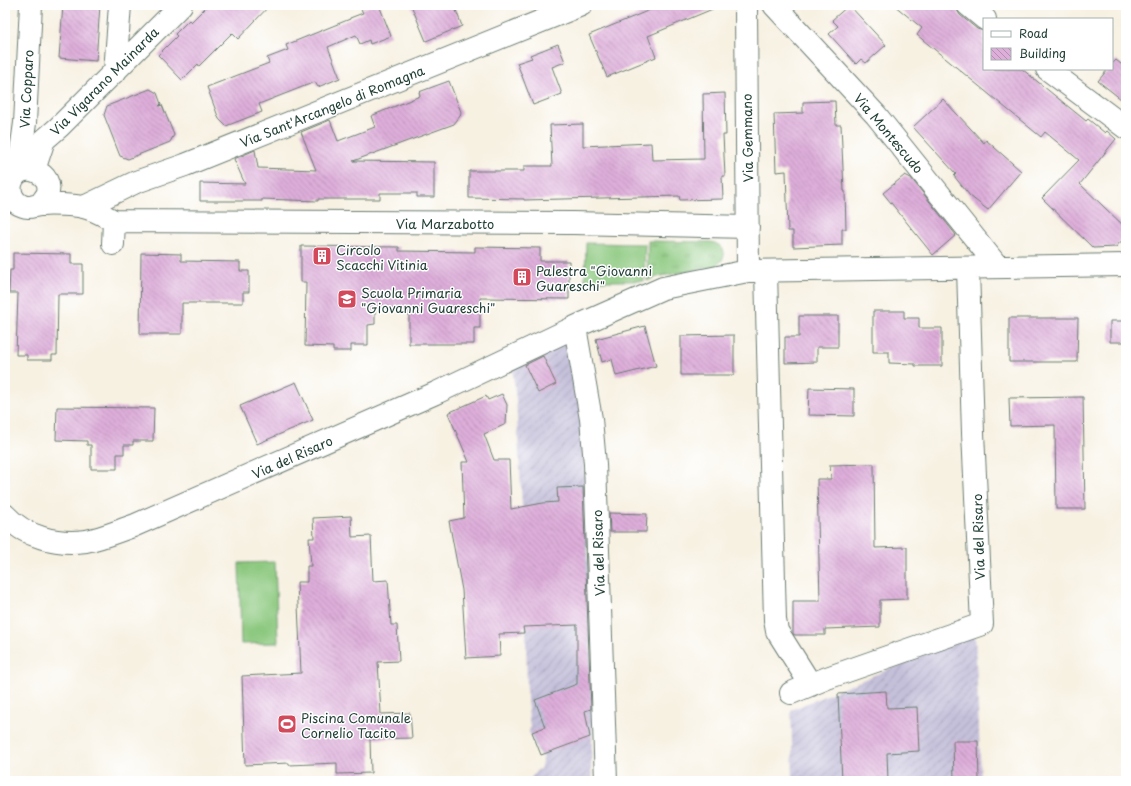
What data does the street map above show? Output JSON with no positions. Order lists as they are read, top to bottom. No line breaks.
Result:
{"streets":{"street":["Via Vigarano Mainarda","Via Copparo","Via Sant'Arcangelo di Romagna","Via Montescudo","Via Gemmano","Via Marzabotto","Via del Risaro"]},"crossings":[["Via Vigarano Mainarda","Via Copparo"],["Via Montescudo","Via del Risaro"],["Via Gemmano","Via Marzabotto"],["Via Gemmano","Via del Risaro"]],"places":{"building":["Circolo Scacchi Vitinia","Palestra \"Giovanni Guareschi\""],"school or university":["Scuola Primaria \"Giovanni Guareschi\""],"sports":["Piscina Comunale Cornelio Tacito"]},"legend":["Road","Building"]}
